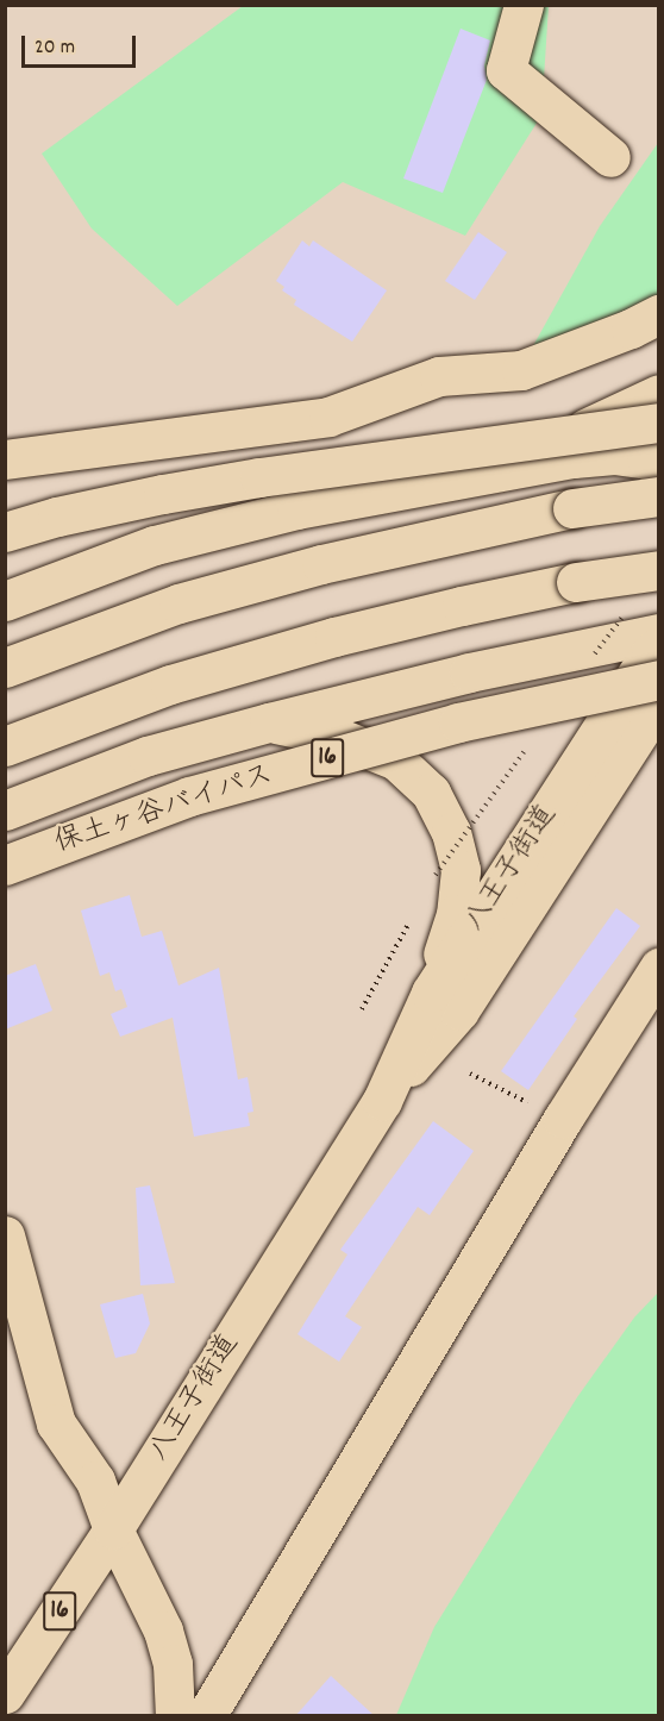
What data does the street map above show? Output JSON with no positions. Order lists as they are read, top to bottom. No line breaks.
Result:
{"streets":{"main road":["16","保土ヶ谷バイパス","八王子街道"]},"scale_bar":"20 m"}
